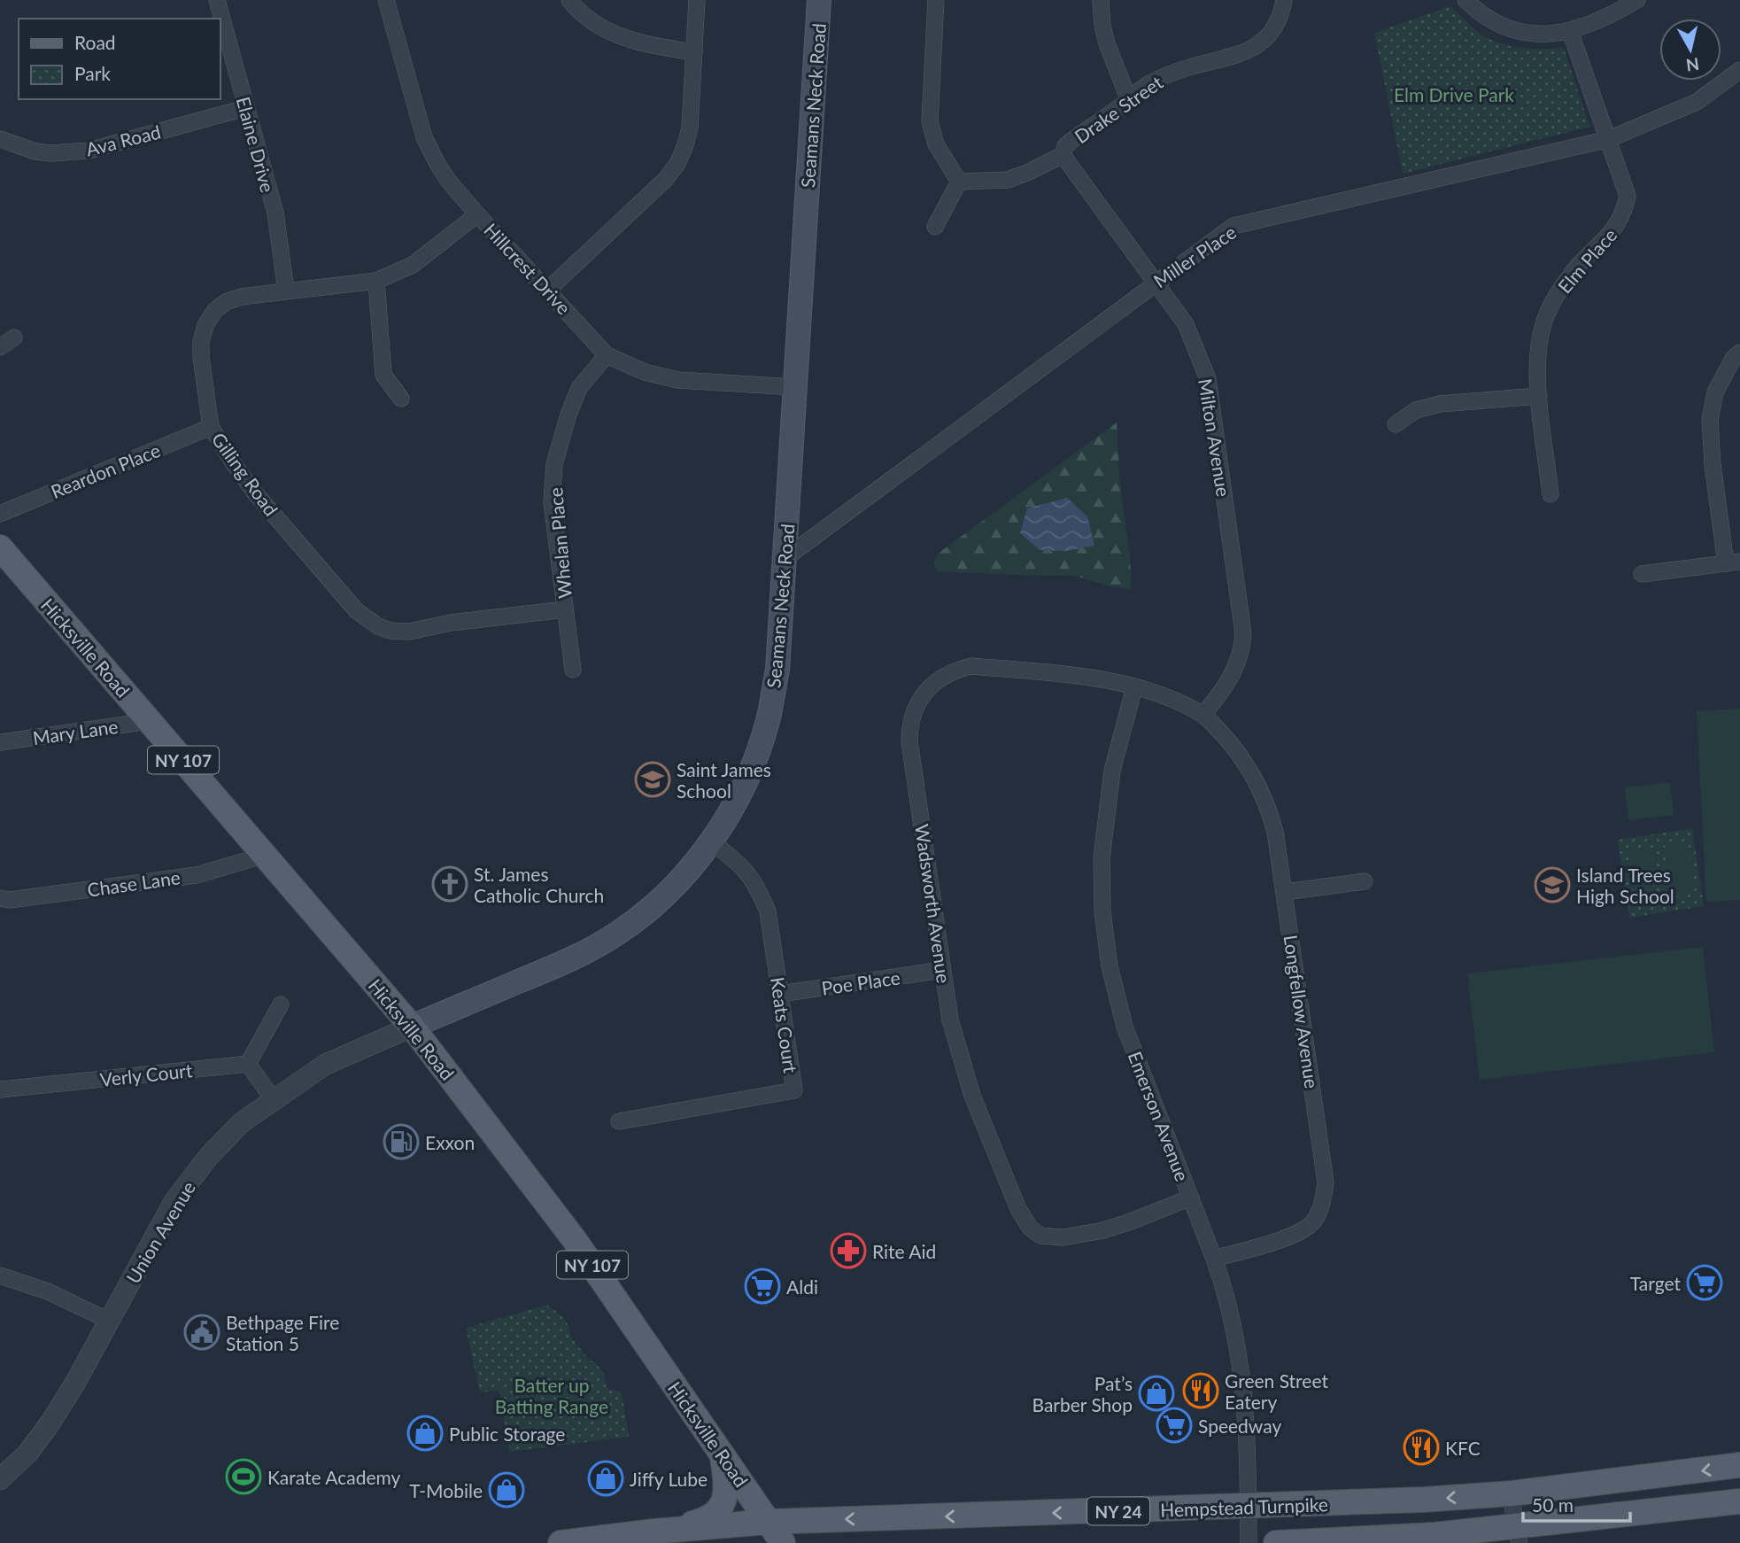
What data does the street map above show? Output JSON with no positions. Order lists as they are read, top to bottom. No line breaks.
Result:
{"streets":{"main road":["Seamans Neck Road","Hicksville Road","NY 107","Hempstead Turnpike","NY 24"],"street":["Drake Street","Ava Road","Elaine Drive","Miller Place","Elm Place","Hillcrest Drive","Milton Avenue","Reardon Place","Gilling Road","Whelan Place","Mary Lane","Chase Lane","Wadsworth Avenue","Poe Place","Longfellow Avenue","Keats Court","Verly Court","Emerson Avenue","Union Avenue"]},"crossings":[["Seamans Neck Road","Miller Place"],["Seamans Neck Road","Hillcrest Drive"],["Seamans Neck Road","Hicksville Road"],["Seamans Neck Road","Keats Court"],["Seamans Neck Road","Union Avenue"],["Drake Street","Milton Avenue"],["Ava Road","Elaine Drive"],["Elaine Drive","Gilling Road"],["Miller Place","Elm Place"],["Miller Place","Milton Avenue"],["Hillcrest Drive","Gilling Road"],["Hillcrest Drive","Whelan Place"],["Milton Avenue","Wadsworth Avenue"],["Milton Avenue","Longfellow Avenue"],["Reardon Place","Gilling Road"],["Gilling Road","Whelan Place"],["Hicksville Road","Mary Lane"],["Hicksville Road","Chase Lane"],["Hicksville Road","Union Avenue"],["Hicksville Road","Hempstead Turnpike"],["Wadsworth Avenue","Poe Place"],["Wadsworth Avenue","Longfellow Avenue"],["Wadsworth Avenue","Emerson Avenue"],["Poe Place","Keats Court"],["Longfellow Avenue","Emerson Avenue"],["Emerson Avenue","Hempstead Turnpike"]],"parks":["Elm Drive Park","Batter up Batting Range"],"places":{"school or university":["Saint James School","Island Trees High School"],"church":["St. James Catholic Church"],"fuel station":["Exxon"],"pharmacy":["Rite Aid"],"supermarket":["Target","Aldi","Speedway"],"public building":["Bethpage Fire Station 5"],"restaurant":["Green Street Eatery","KFC"],"shop":["Pat’s Barber Shop","Public Storage","Jiffy Lube","T-Mobile"],"sports":["Karate Academy"]},"legend":["Road","Park"],"scale_bar":"50 m","north":"bottom"}
